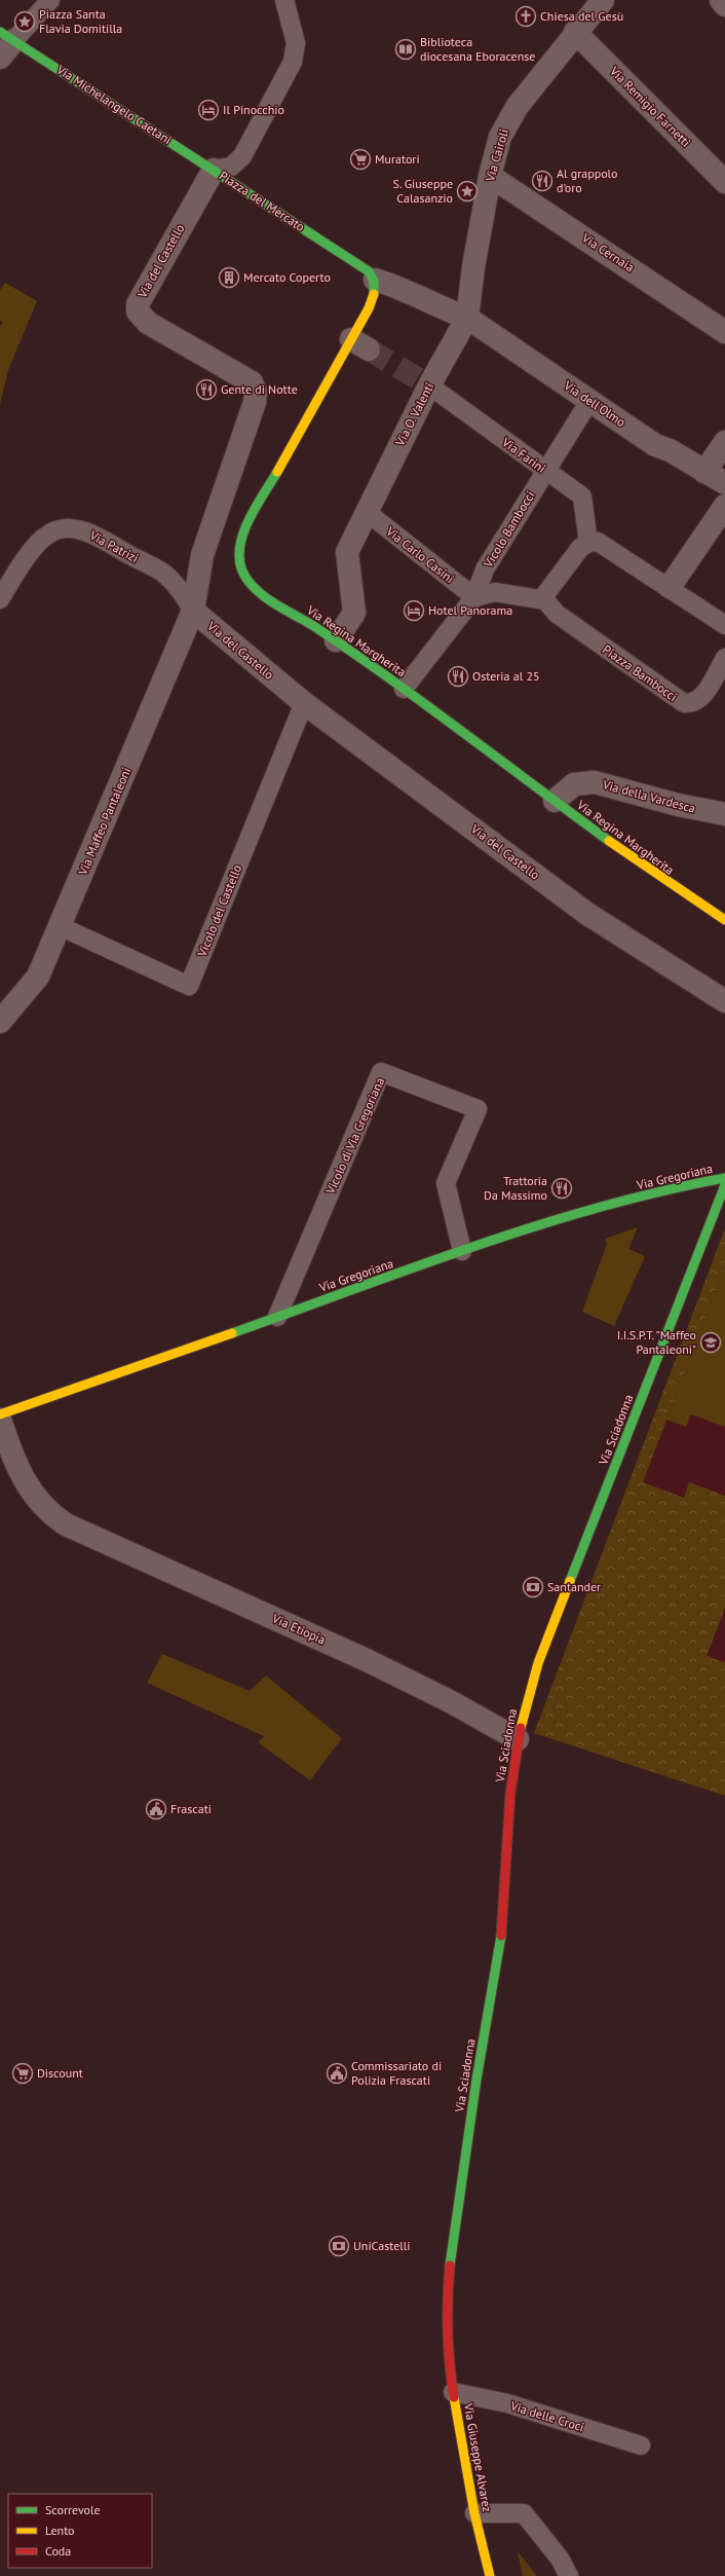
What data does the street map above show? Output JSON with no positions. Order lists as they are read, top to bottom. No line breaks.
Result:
{"streets":{"street":["Via Michelangelo Caetani","Via Remigio Farnetti","Via Cairoli","Piazza del Mercato","Via Cernaia","Via del Castello","Via dell'Olmo","Via O. Valenti","Via Regina Margherita","Via della Vardesca","Via Maffeo Pantaleoni","Via Gregoriana","Via Sciadonna","Via Etiopia","Via Giuseppe Alvarez"],"lane":["Via Farini","Vicolo Bambocci","Via Patrizi","Via Carlo Casini","Piazza Bambocci","Vicolo del Castello","Vicolo di Via Gregoriana","Via delle Croci"]},"crossings":[["Via Michelangelo Caetani","Piazza del Mercato"],["Via Michelangelo Caetani","Via del Castello"],["Via Remigio Farnetti","Via Cairoli"],["Via Cairoli","Via Cernaia"],["Via Cairoli","Via dell'Olmo"],["Via Cairoli","Via O. Valenti"],["Piazza del Mercato","Via del Castello"],["Piazza del Mercato","Via Regina Margherita"],["Via del Castello","Via Patrizi"],["Via del Castello","Via Maffeo Pantaleoni"],["Via del Castello","Vicolo del Castello"],["Via dell'Olmo","Via O. Valenti"],["Via dell'Olmo","Vicolo Bambocci"],["Via O. Valenti","Via Farini"],["Via O. Valenti","Via Carlo Casini"],["Via O. Valenti","Via Regina Margherita"],["Via Farini","Vicolo Bambocci"],["Vicolo Bambocci","Via Carlo Casini"],["Via Patrizi","Via Maffeo Pantaleoni"],["Via Regina Margherita","Via della Vardesca"],["Via Maffeo Pantaleoni","Vicolo del Castello"],["Vicolo di Via Gregoriana","Via Gregoriana"],["Via Sciadonna","Via Etiopia"],["Via Sciadonna","Via Giuseppe Alvarez"],["Via delle Croci","Via Giuseppe Alvarez"]],"places":{"church":["Chiesa del Gesù"],"place":["Piazza Santa Flavia Domitilla","S. Giuseppe Calasanzio"],"library":["Biblioteca diocesana Eboracense"],"hotel":["Il Pinocchio","Hotel Panorama"],"supermarket":["Muratori","Discount"],"restaurant":["Al grappolo d'oro","Gente di Notte","Osteria al 25","Trattoria Da Massimo"],"building":["Mercato Coperto"],"school or university":["I.I.S.P.T. \"Maffeo Pantaleoni\""],"bank":["Santander","UniCastelli"],"public building":["Frascati","Commissariato di Polizia Frascati"]},"legend":["Scorrevole","Lento","Coda"]}
